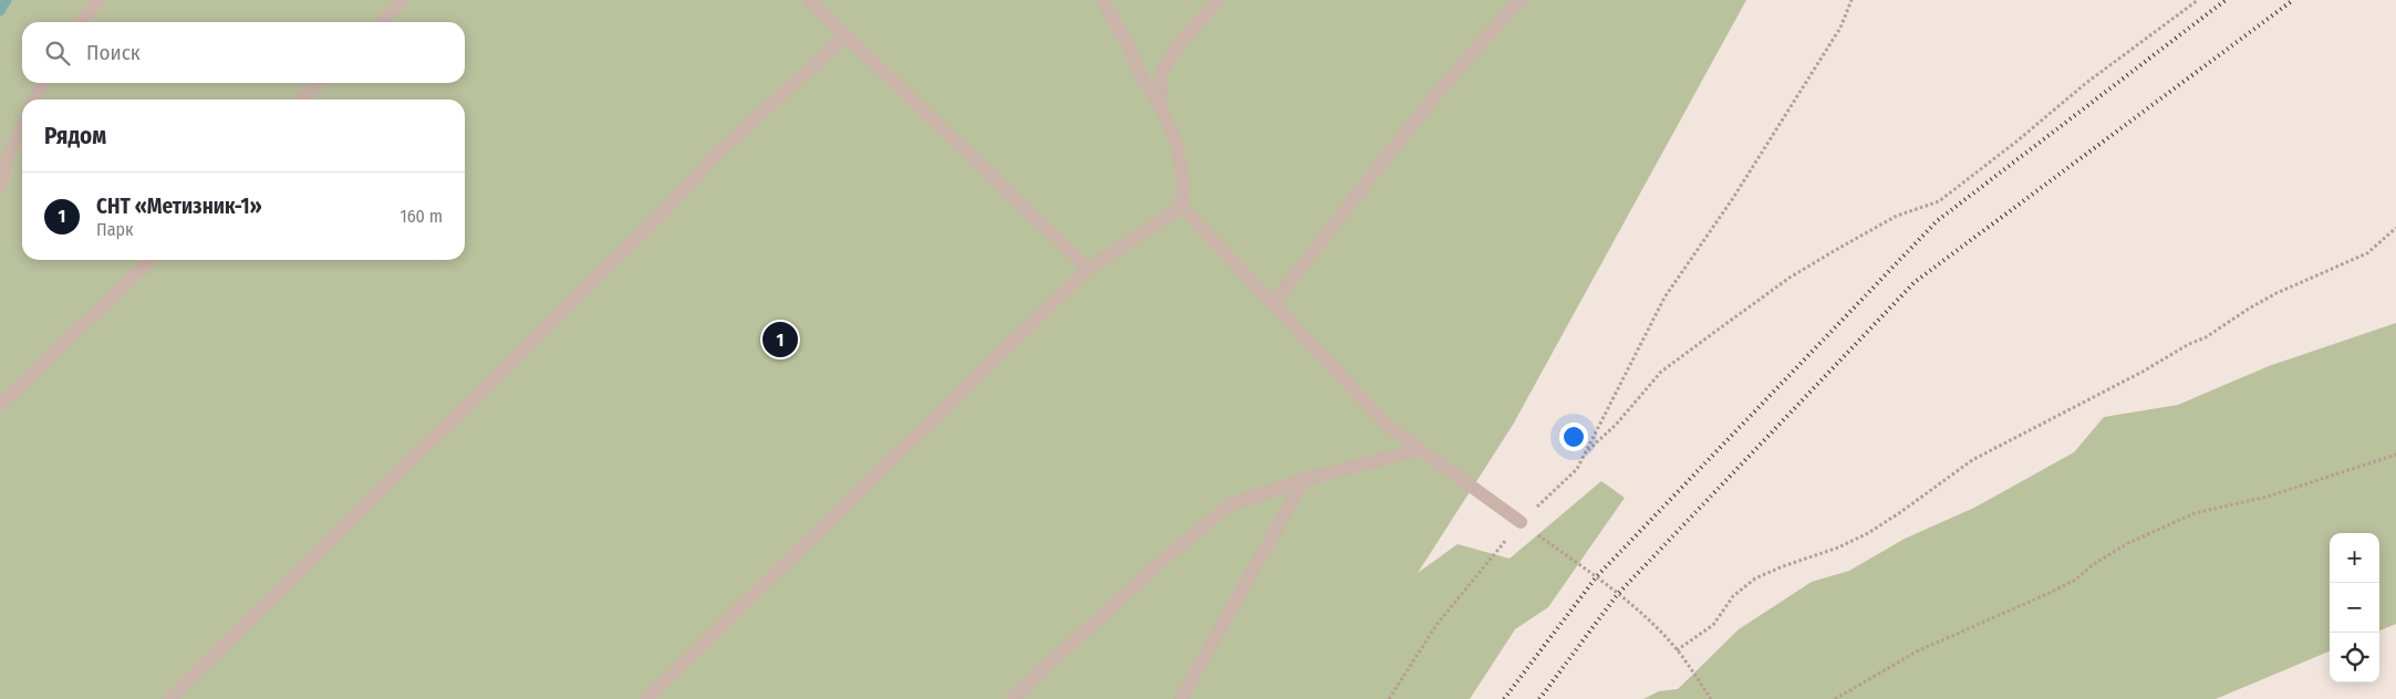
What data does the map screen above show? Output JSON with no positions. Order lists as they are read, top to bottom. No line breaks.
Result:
{"page":{"search":"Поиск","heading":"Рядом","list":[{"mark":"1","name":"СНТ «Метизник-1»","note":"Парк","value":"160 m"}],"pins":"1","map_buttons":["+","−"]}}
